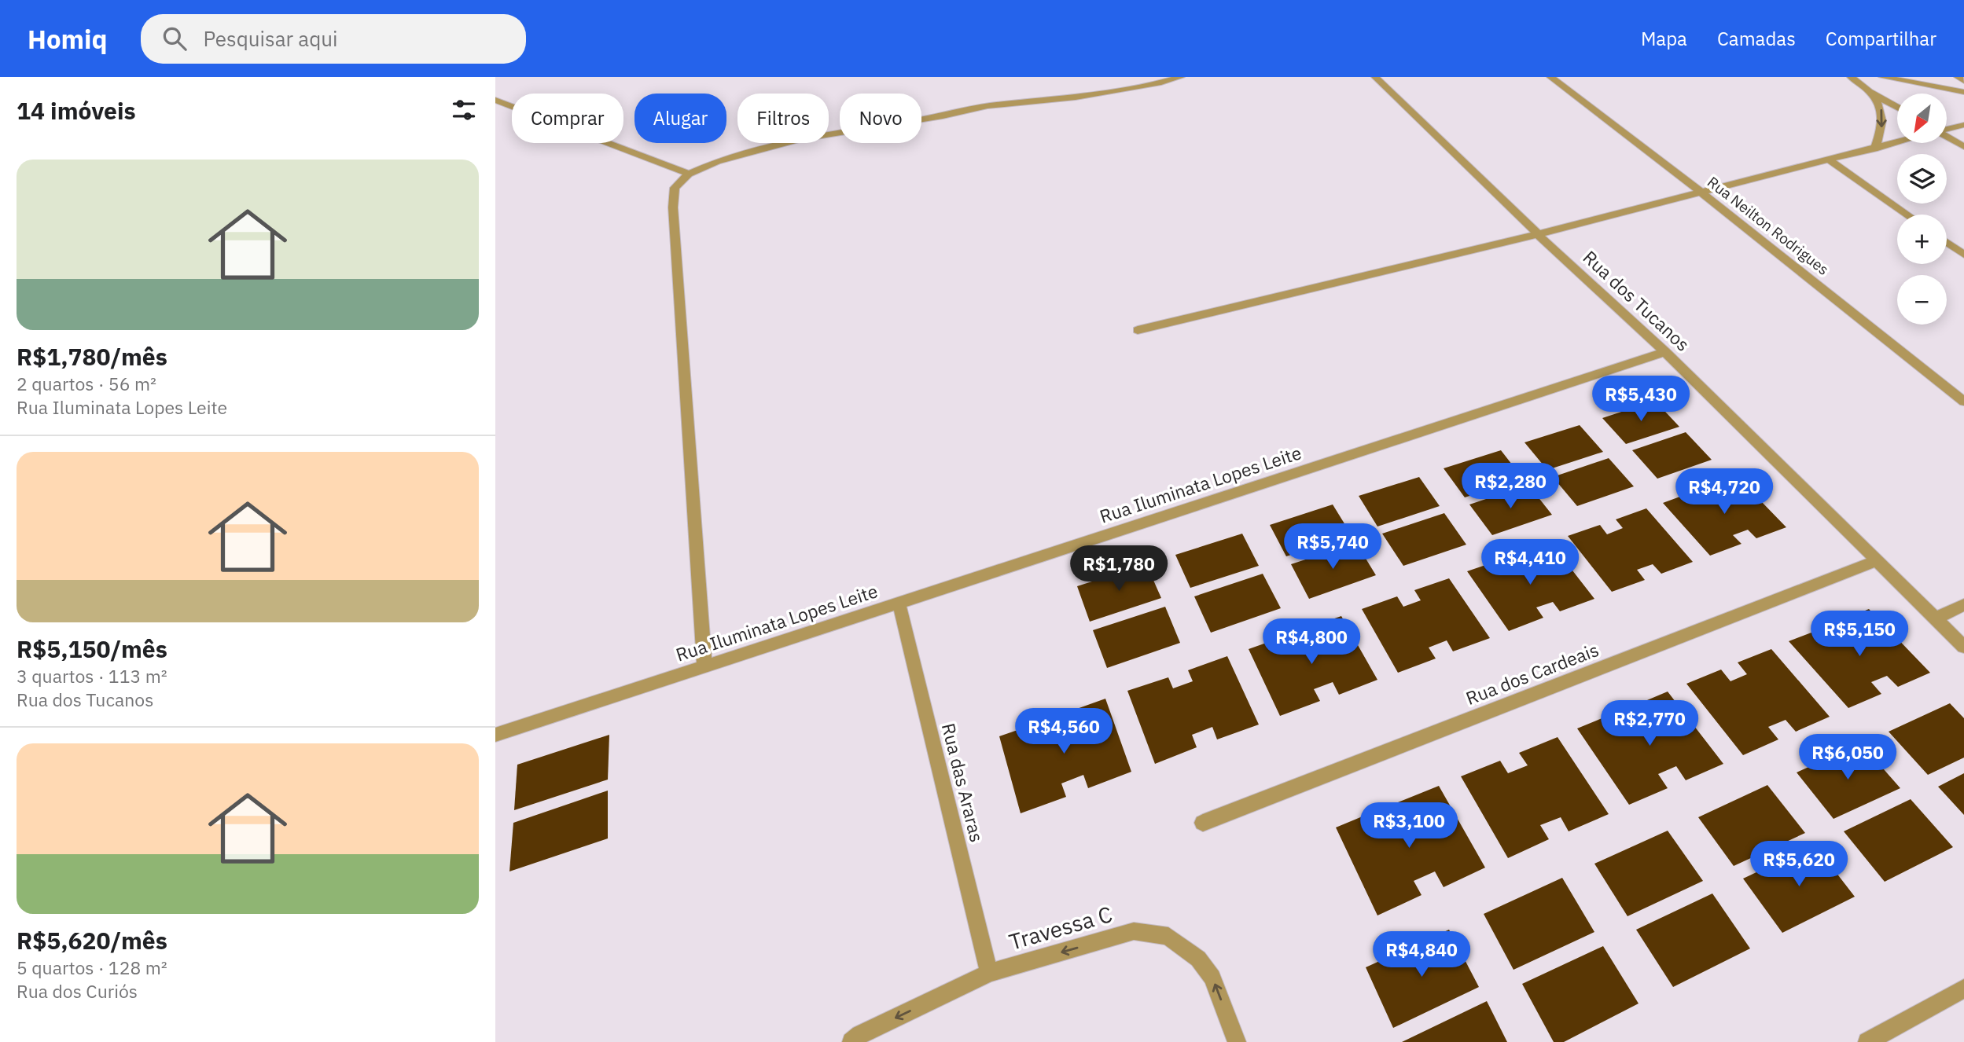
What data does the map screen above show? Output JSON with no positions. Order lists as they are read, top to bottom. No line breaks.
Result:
{"streets":{"street":["Rua Neilton Rodrigues","Rua dos Tucanos","Rua Iluminata Lopes Leite","Rua dos Cardeais","Rua das Araras","Travessa C"]},"crossings":[["Rua dos Tucanos","Rua Iluminata Lopes Leite"],["Rua dos Tucanos","Rua dos Cardeais"],["Rua Iluminata Lopes Leite","Rua das Araras"],["Rua das Araras","Travessa C"]],"one_way":["Travessa C"],"north":"bottom left","page":{"header":"Homiq","search":"Pesquisar aqui","nav":["Mapa","Camadas","Compartilhar"],"heading":"14 imóveis","map_buttons":["+","−"],"chip":["Comprar","Alugar","Filtros","Novo"],"list":[{"name":"R$1,780/mês","note":"2 quartos · 56 m² · Rua Iluminata Lopes Leite"},{"name":"R$5,150/mês","note":"3 quartos · 113 m² · Rua dos Tucanos"},{"name":"R$5,620/mês","note":"5 quartos · 128 m² · Rua dos Curiós"}],"price":["R$5,430","R$2,280","R$4,720","R$5,740","R$4,410","R$1,780","R$5,150","R$4,800","R$2,770","R$4,560","R$6,050","R$3,100","R$5,620","R$4,840"]}}
